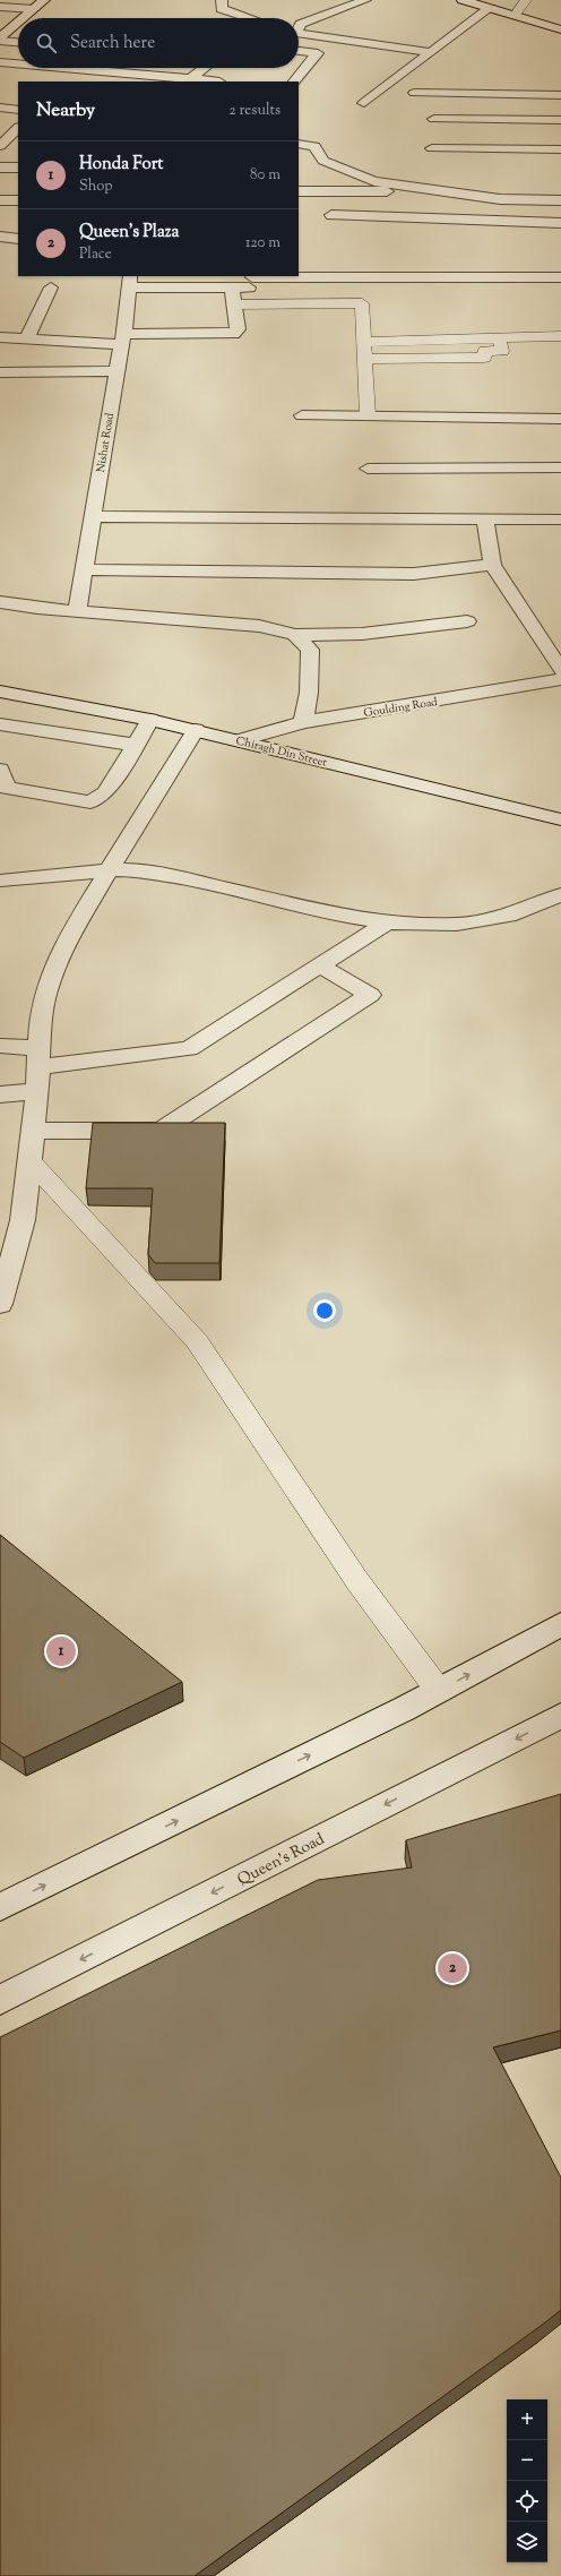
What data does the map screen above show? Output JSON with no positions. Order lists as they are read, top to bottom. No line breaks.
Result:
{"streets":{"street":["Nishat Road","Goulding Road","Chiragh Din Street","Queen's Road"]},"crossings":[["Goulding Road","Chiragh Din Street"]],"page":{"search":"Search here","heading":["Nearby","2 results"],"list":[{"mark":"1","name":"Honda Fort","note":"Shop","value":"80 m"},{"mark":"2","name":"Queen's Plaza","note":"Place","value":"120 m"}],"pins":["1","2"],"map_buttons":["+","−"]}}
